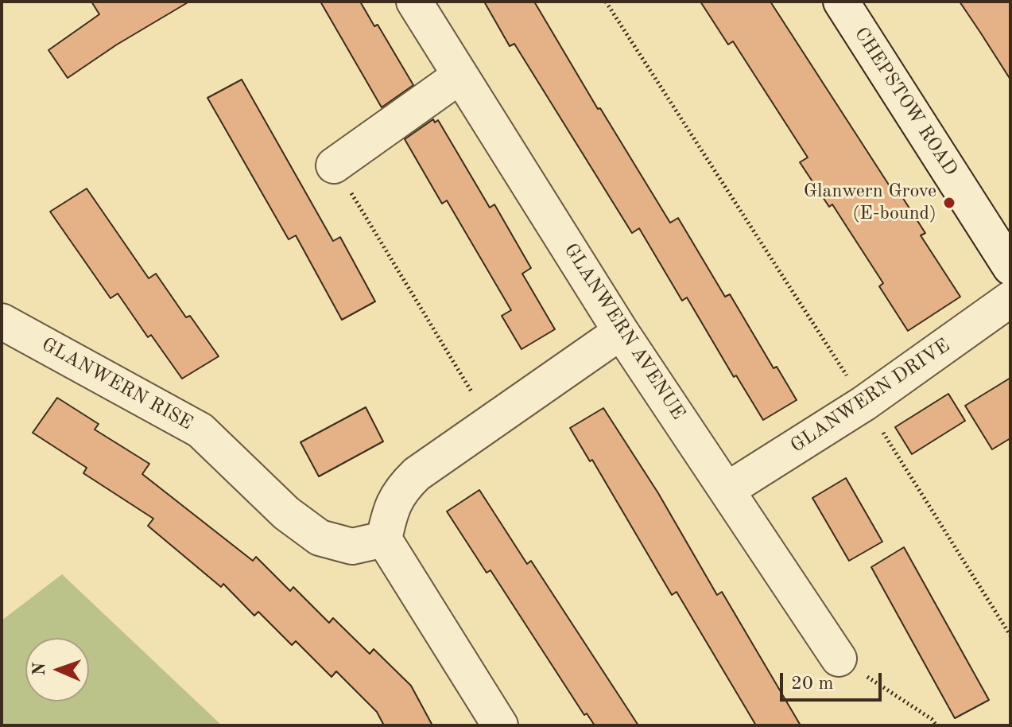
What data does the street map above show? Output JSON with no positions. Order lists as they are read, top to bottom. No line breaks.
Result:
{"streets":{"street":["CHEPSTOW ROAD","GLANWERN AVENUE","GLANWERN RISE","GLANWERN DRIVE"]},"crossings":[["GLANWERN AVENUE","GLANWERN DRIVE"]],"places":["Glanwern Grove (E-bound)"],"scale_bar":"20 m","north":"left"}
